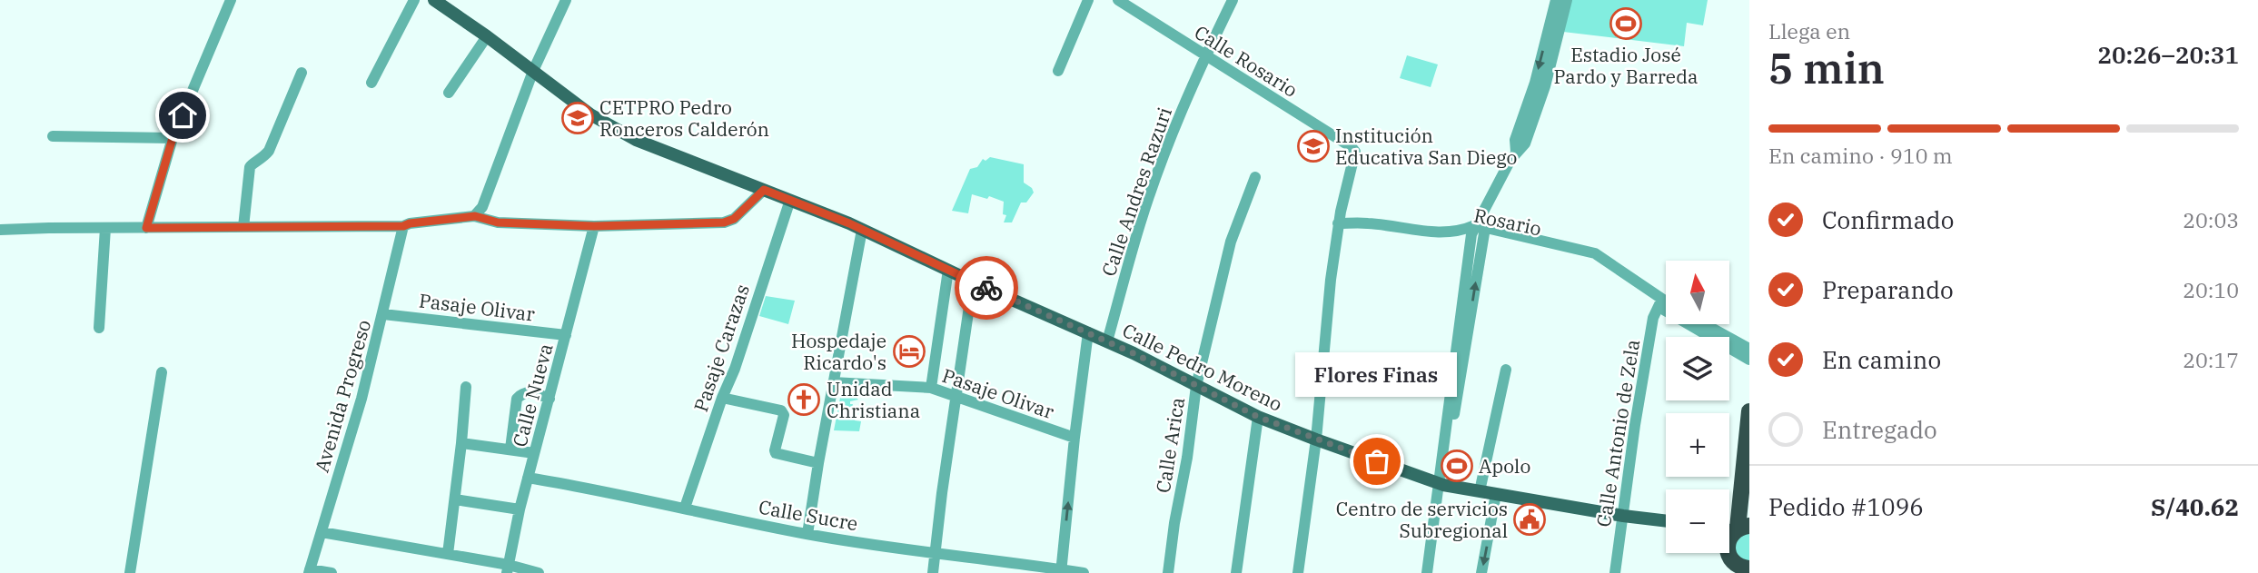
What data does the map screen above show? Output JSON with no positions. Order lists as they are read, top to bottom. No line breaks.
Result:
{"streets":{"main road":["Calle Pedro Moreno"],"street":["Calle Rosario","Calle Andres Razuri","Rosario","Pasaje Olivar","Pasaje Carazas","Calle Nueva","Avenida Progreso","Calle Antonio de Zela","Calle Arica","Calle Sucre"]},"crossings":[["Calle Rosario","Calle Andres Razuri"],["Calle Andres Razuri","Calle Pedro Moreno"],["Rosario","Calle Antonio de Zela"],["Pasaje Olivar","Calle Nueva"],["Pasaje Olivar","Avenida Progreso"],["Pasaje Carazas","Calle Pedro Moreno"],["Pasaje Carazas","Calle Sucre"],["Calle Pedro Moreno","Calle Antonio de Zela"],["Calle Pedro Moreno","Calle Arica"],["Calle Nueva","Calle Sucre"]],"places":{"sports":["Estadio José Pardo y Barreda","Apolo"],"school or university":["CETPRO Pedro Ronceros Calderón","Institución Educativa San Diego"],"hotel":["Hospedaje Ricardo's"],"church":["Unidad Christiana"],"other":["Flores Finas"],"public building":["Centro de servicios Subregional"]},"north":"top","page":{"heading":["5 min","Llega en","20:26–20:31"],"panel":["Pedido #1096","S/40.62"],"bar":"En camino · 910 m","list":[["Confirmado","20:03"],["Preparando","20:10"],["En camino","20:17"],"Entregado"],"map_buttons":["+","−"],"bubble":"Flores Finas"}}
